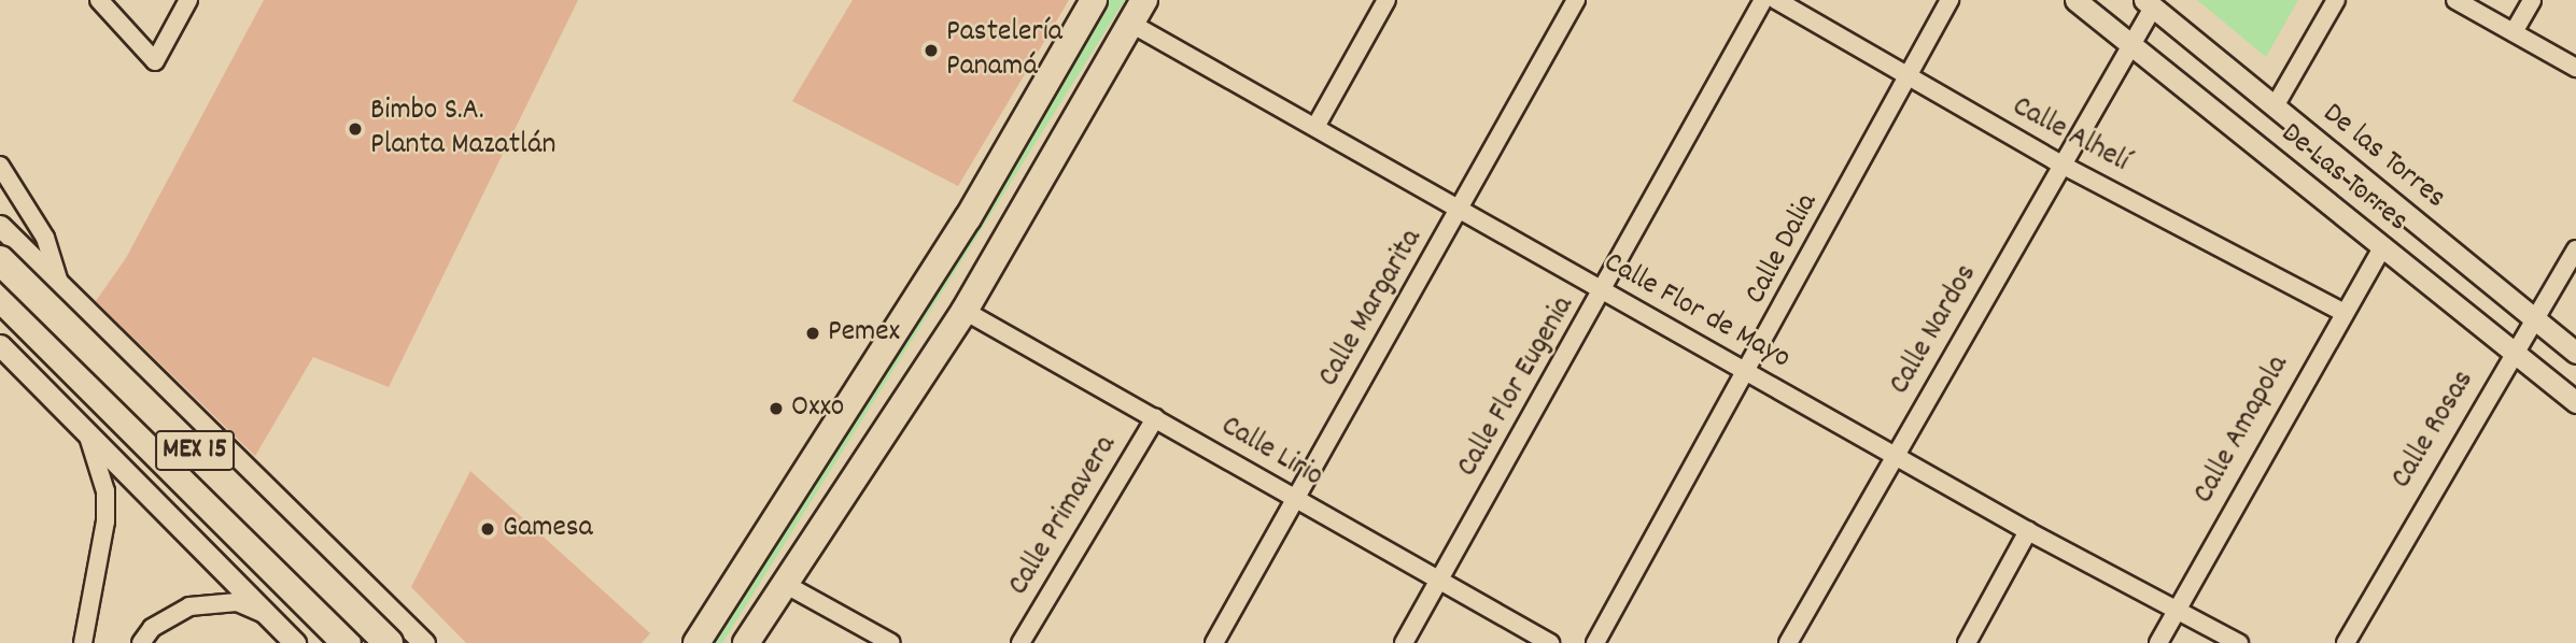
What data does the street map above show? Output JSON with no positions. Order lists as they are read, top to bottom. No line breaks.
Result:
{"streets":{"highway":["MEX 15"],"street":["Calle Alhelí","De las Torres","De Las Torres","Calle Dalia","Calle Margarita","Calle Flor de Mayo","Calle Nardos","Calle Flor Eugenia","Calle Amapola","Calle Rosas","Calle Lirio","Calle Primavera"]},"crossings":[["Calle Alhelí","Calle Dalia"],["Calle Alhelí","Calle Nardos"],["Calle Alhelí","Calle Amapola"],["De las Torres","De Las Torres"],["De las Torres","Calle Nardos"],["De las Torres","Calle Rosas"],["De Las Torres","Calle Nardos"],["De Las Torres","Calle Amapola"],["De Las Torres","Calle Rosas"],["Calle Dalia","Calle Flor de Mayo"],["Calle Margarita","Calle Flor de Mayo"],["Calle Margarita","Calle Lirio"],["Calle Flor de Mayo","Calle Nardos"],["Calle Flor de Mayo","Calle Flor Eugenia"],["Calle Flor de Mayo","Calle Amapola"],["Calle Flor Eugenia","Calle Lirio"],["Calle Lirio","Calle Primavera"]],"places":["Pastelería Panamá","Bimbo S.A. Planta Mazatlán","Pemex","Oxxo","Gamesa"]}
